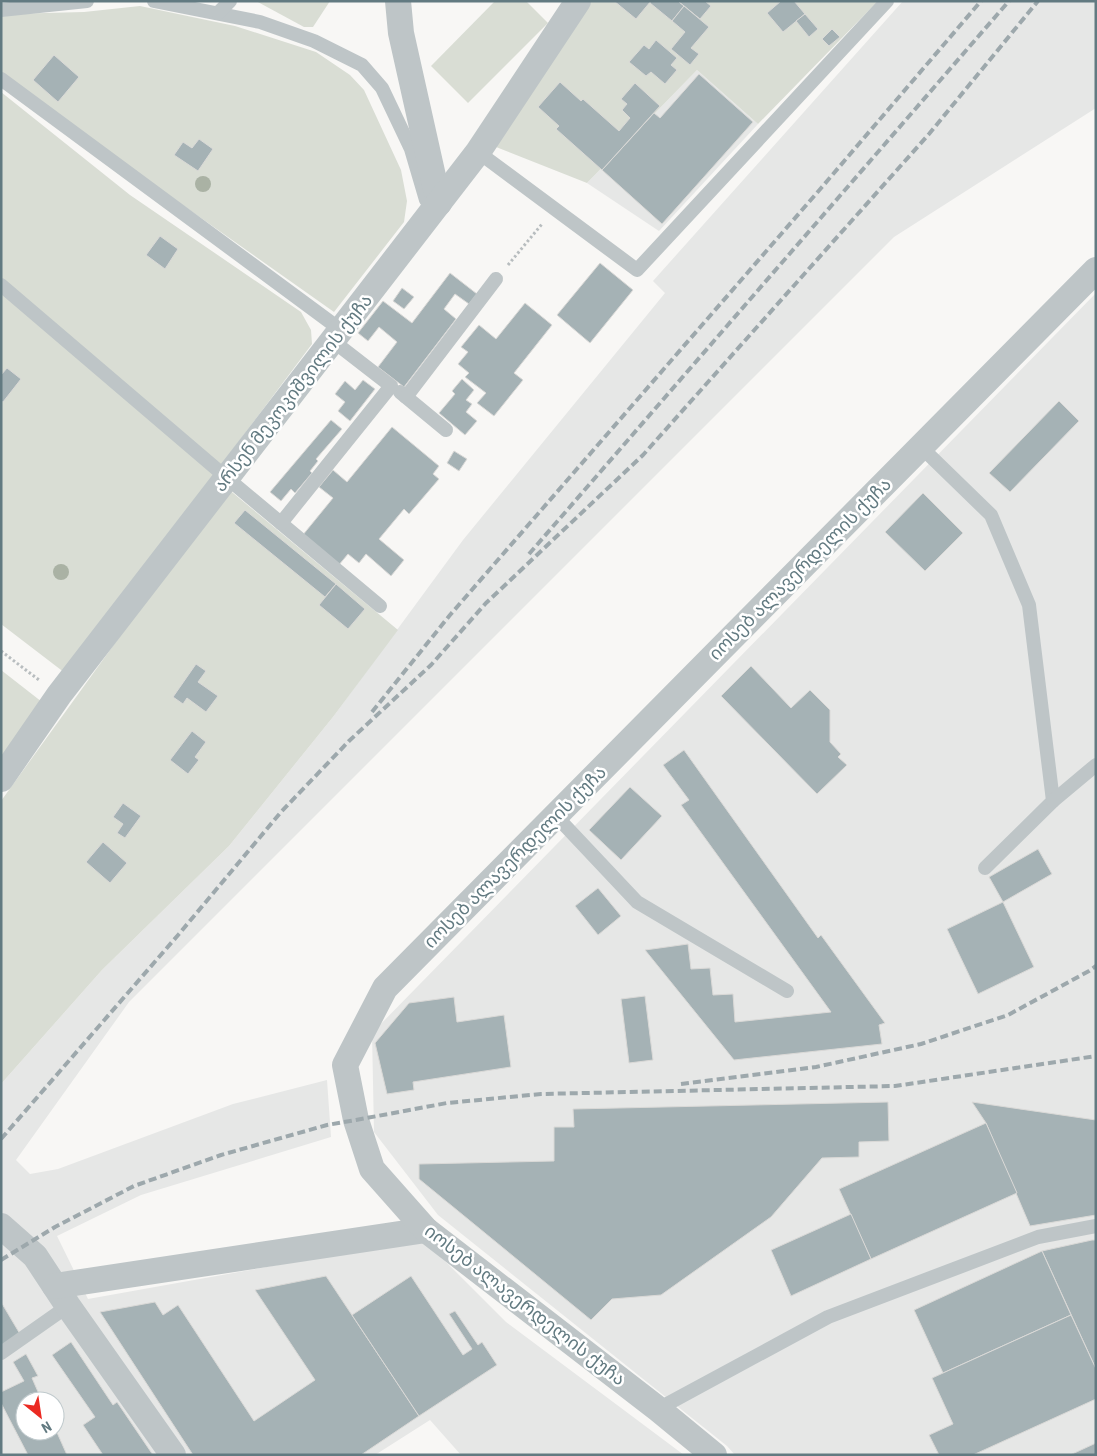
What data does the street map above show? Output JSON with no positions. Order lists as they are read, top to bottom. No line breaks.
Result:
{"streets":{"street":["არსენ მეკოკიშვილის ქუჩა","იოსებ ალავერდელის ქუჩა"]},"north":"bottom right"}
